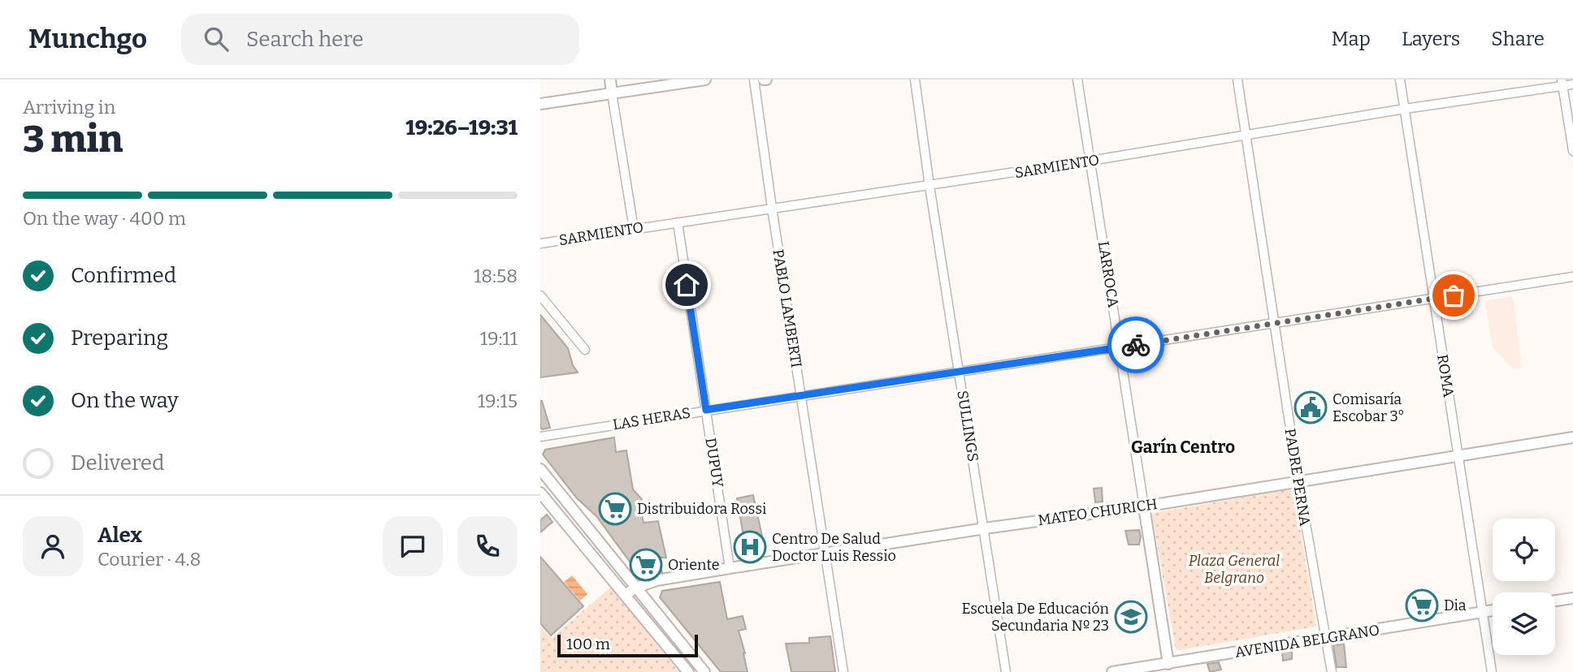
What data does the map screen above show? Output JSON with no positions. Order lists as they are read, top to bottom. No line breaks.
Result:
{"streets":{"street":["SARMIENTO","LARROCA","PABLO LAMBERTI","ROMA","LAS HERAS","SULLINGS","DUPUY","PADRE PERNA","MATEO CHURICH","AVENIDA BELGRANO"]},"crossings":[["SARMIENTO","LARROCA"],["SARMIENTO","PABLO LAMBERTI"],["SARMIENTO","ROMA"],["SARMIENTO","SULLINGS"],["SARMIENTO","DUPUY"],["SARMIENTO","PADRE PERNA"],["LARROCA","LAS HERAS"],["LARROCA","MATEO CHURICH"],["LARROCA","AVENIDA BELGRANO"],["PABLO LAMBERTI","LAS HERAS"],["PABLO LAMBERTI","MATEO CHURICH"],["ROMA","LAS HERAS"],["ROMA","MATEO CHURICH"],["ROMA","AVENIDA BELGRANO"],["LAS HERAS","SULLINGS"],["LAS HERAS","DUPUY"],["LAS HERAS","PADRE PERNA"],["SULLINGS","MATEO CHURICH"],["DUPUY","MATEO CHURICH"],["PADRE PERNA","MATEO CHURICH"],["PADRE PERNA","AVENIDA BELGRANO"]],"districts":["Garín Centro"],"parks":["Plaza General Belgrano"],"places":{"public building":["Comisaría Escobar 3°"],"supermarket":["Distribuidora Rossi","Oriente","Dia"],"hospital":["Centro De Salud Doctor Luis Ressio"],"school or university":["Escuela De Educación Secundaria Nº 23"]},"scale_bar":"100 m","page":{"header":"Munchgo","search":"Search here","nav":["Map","Layers","Share"],"heading":["3 min","Arriving in","19:26–19:31"],"panel":["Alex","Courier · 4.8"],"bar":"On the way · 400 m","list":[["Confirmed","18:58"],["Preparing","19:11"],["On the way","19:15"],"Delivered"],"scale":"100 m"}}
